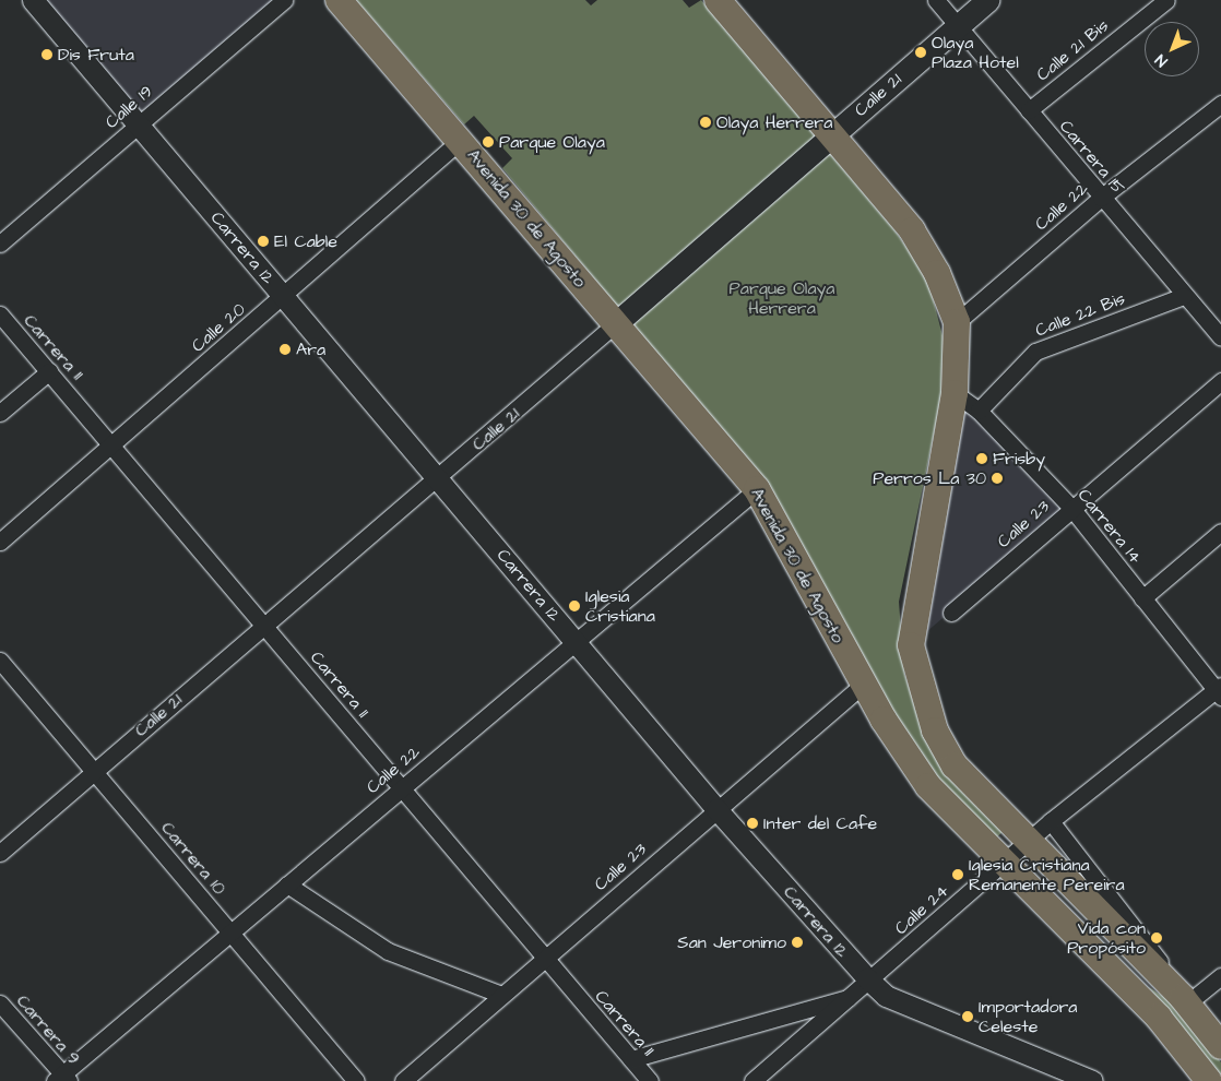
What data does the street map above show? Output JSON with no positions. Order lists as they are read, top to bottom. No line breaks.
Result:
{"streets":{"main road":["Calle 21","Avenida 30 de Agosto"],"street":["Calle 21 Bis","Calle 19","Carrera 15","Calle 22","Carrera 12","Calle 22 Bis","Calle 20","Carrera 11","Calle 23","Carrera 14","Carrera 10","Calle 24","Carrera 9"]},"crossings":[["Calle 21 Bis","Carrera 15"],["Calle 21","Carrera 15"],["Calle 21","Avenida 30 de Agosto"],["Calle 21","Carrera 12"],["Calle 21","Carrera 11"],["Calle 21","Carrera 10"],["Calle 19","Carrera 12"],["Carrera 15","Calle 22"],["Carrera 15","Calle 22 Bis"],["Calle 22","Avenida 30 de Agosto"],["Calle 22","Carrera 12"],["Calle 22","Carrera 11"],["Calle 22","Carrera 10"],["Calle 22","Carrera 9"],["Avenida 30 de Agosto","Calle 20"],["Avenida 30 de Agosto","Calle 23"],["Avenida 30 de Agosto","Calle 24"],["Carrera 12","Calle 20"],["Carrera 12","Calle 23"],["Carrera 12","Calle 24"],["Calle 22 Bis","Carrera 14"],["Calle 20","Carrera 11"],["Carrera 11","Calle 23"],["Calle 23","Carrera 14"],["Carrera 14","Calle 24"]],"parks":["Parque Olaya Herrera"],"places":["Olaya Plaza Hotel","Dis Fruta","Olaya Herrera","Parque Olaya","El Cable","Ara","Frisby","Perros La 30","Iglesia Cristiana","Inter del Cafe","Iglesia Cristiana Remanente Pereira","Vida con Propósito","San Jeronimo","Importadora Celeste"],"north":"bottom left"}
